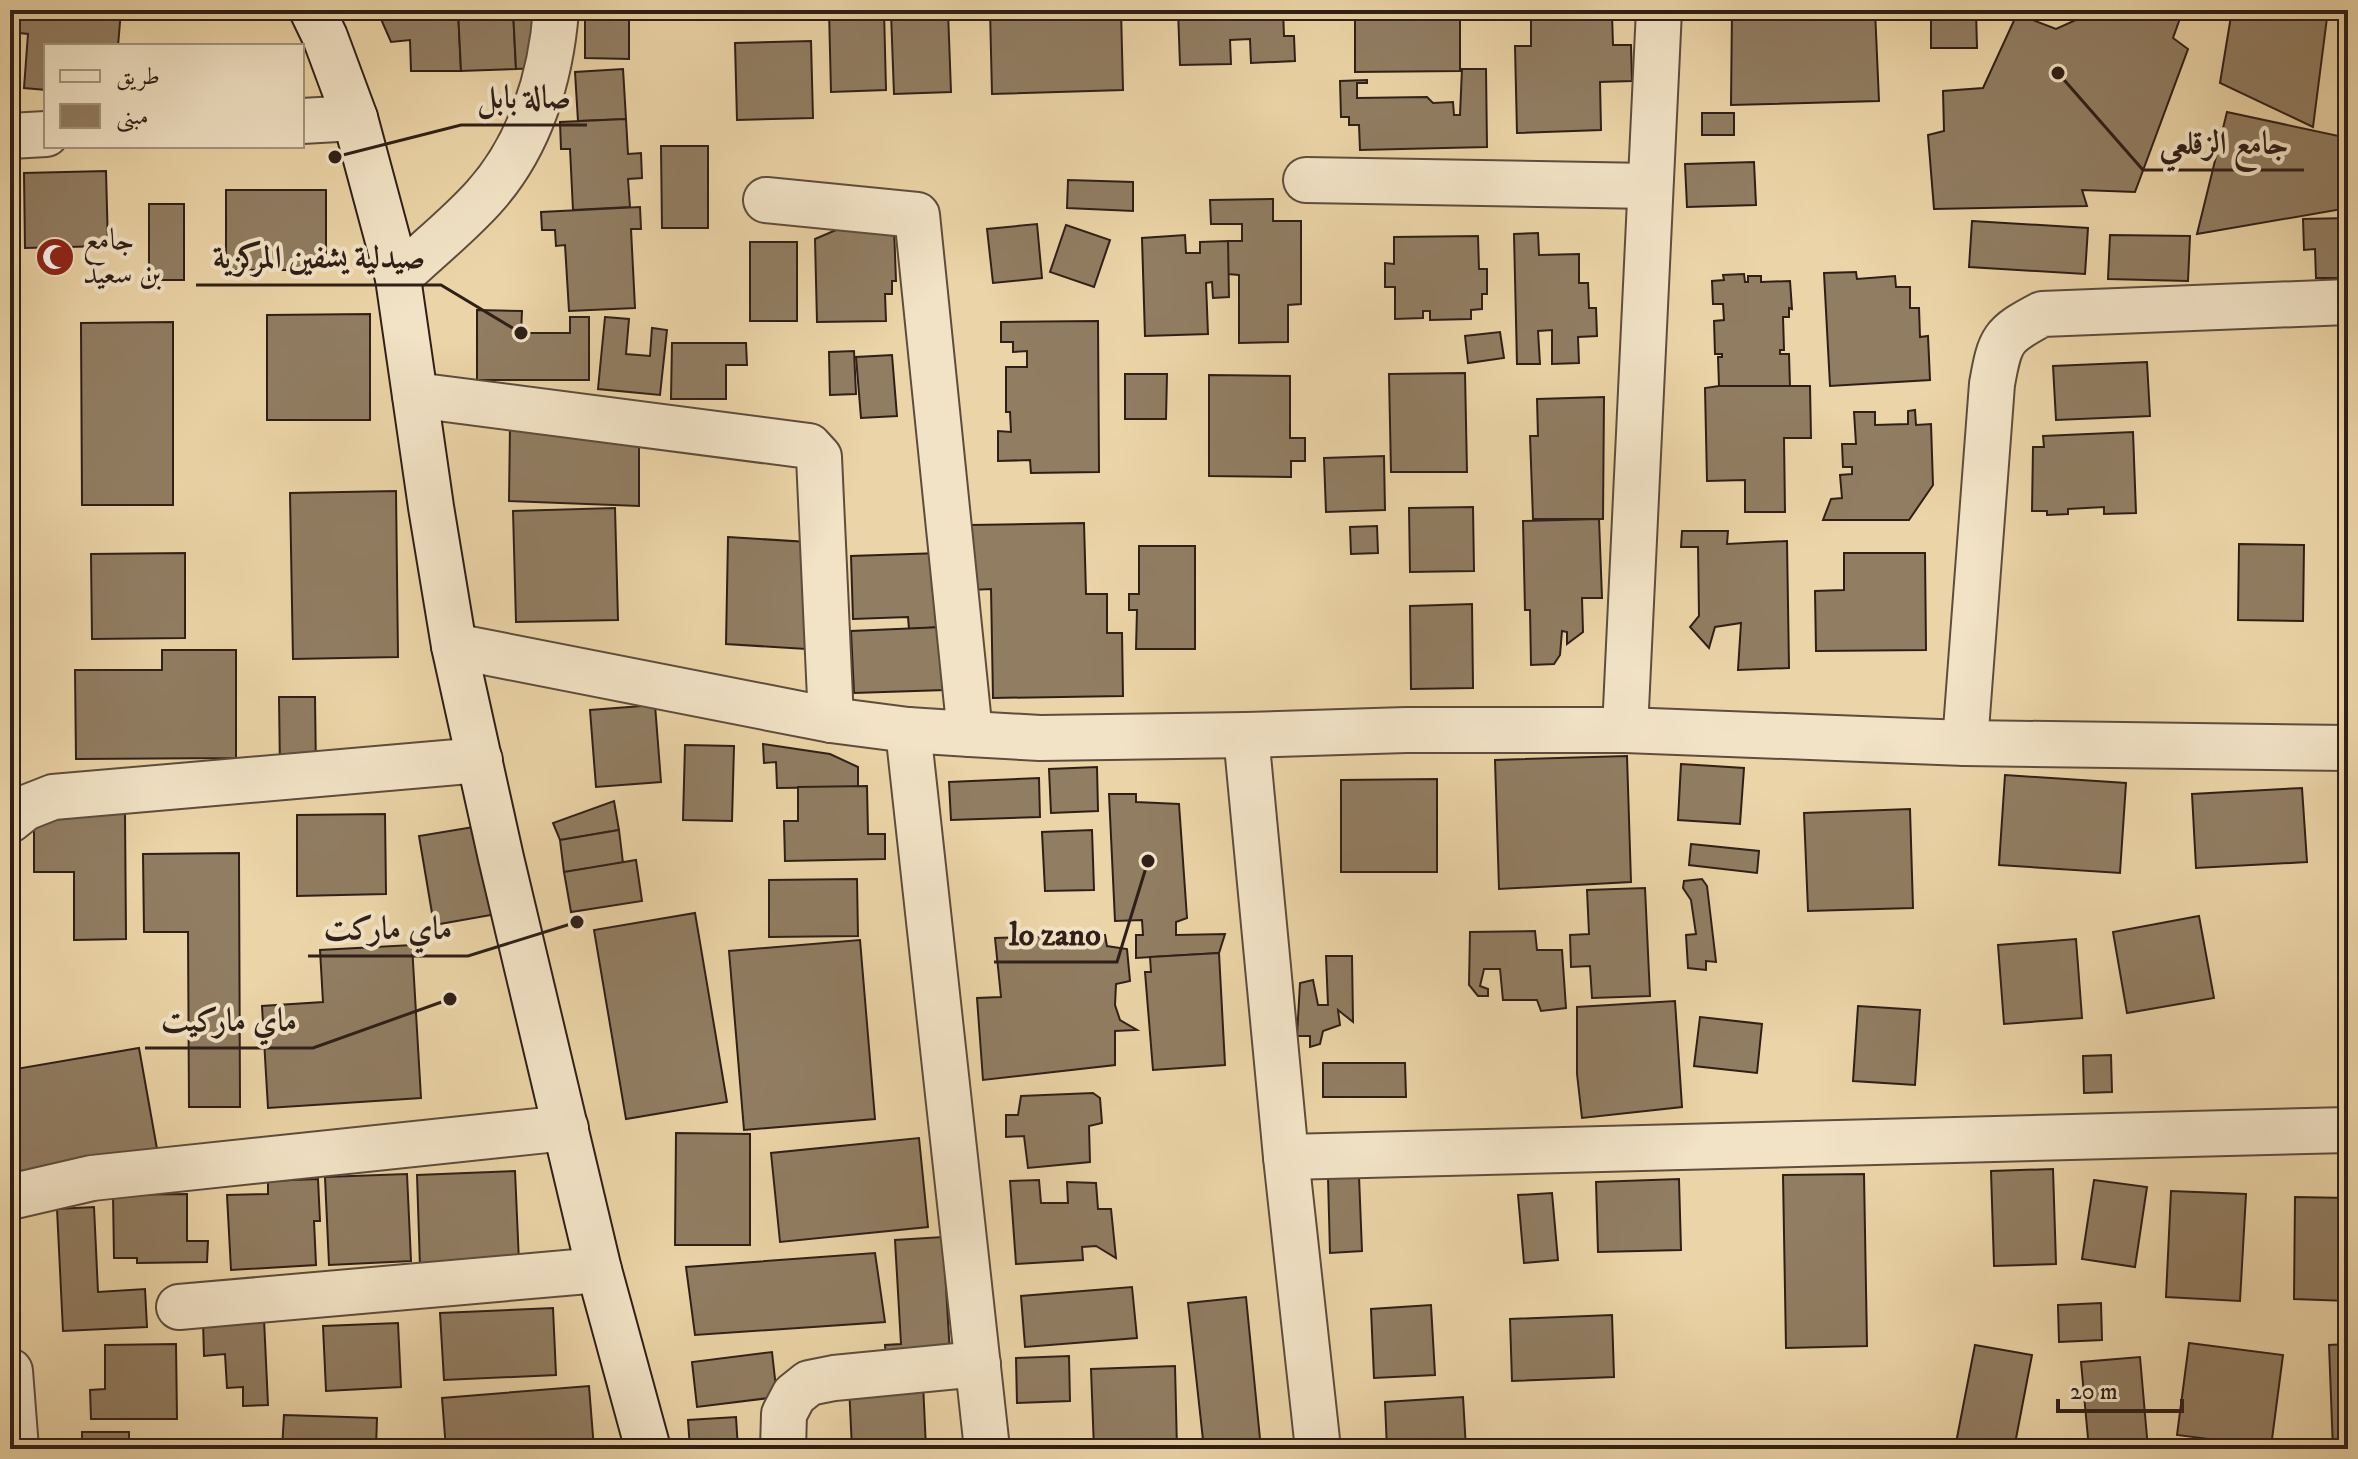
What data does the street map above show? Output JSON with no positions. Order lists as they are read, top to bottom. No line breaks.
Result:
{"places":{"other":["جامع الزقلعي","صالة بابل","صيدلية يشفين المركزية","lo zano","ماي ماركت","ماي ماركيت"],"mosque":["جامع بن سعيد"]},"legend":["طريق","مبنى"],"scale_bar":"20 m"}
